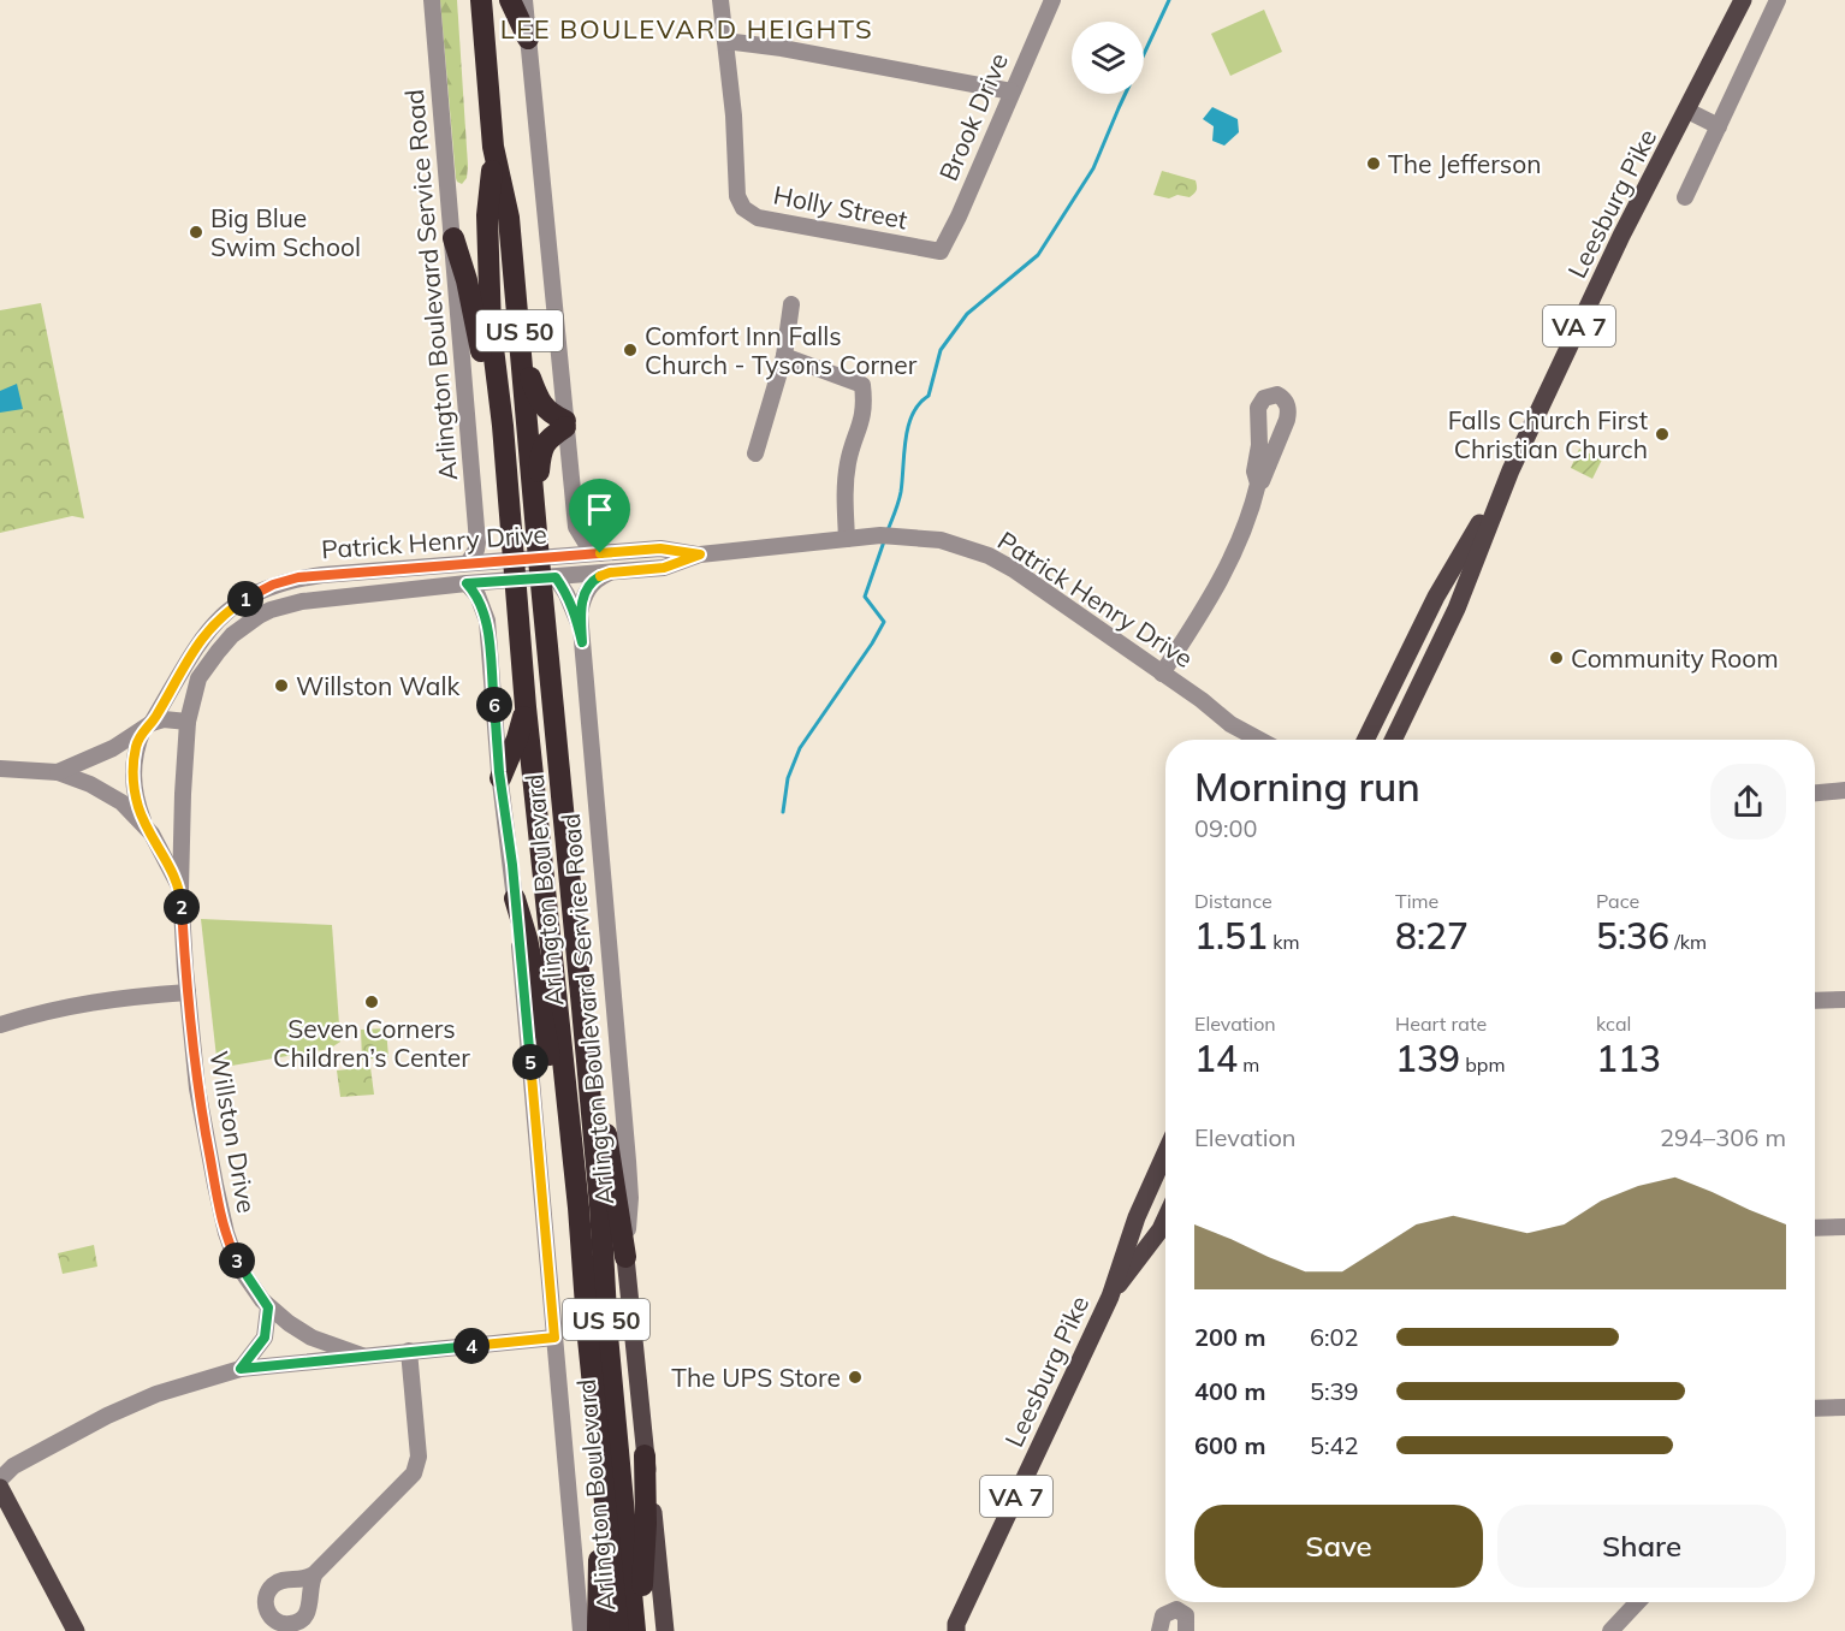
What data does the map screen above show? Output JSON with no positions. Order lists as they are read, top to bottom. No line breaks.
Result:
{"streets":{"highway":["US 50","Arlington Boulevard"],"main road":["Leesburg Pike","Arlington Boulevard Service Road","VA 7"],"street":["Brook Drive","Holly Street","Patrick Henry Drive","Willston Drive"]},"crossings":[["Brook Drive","Holly Street"],["Arlington Boulevard Service Road","Patrick Henry Drive"],["Arlington Boulevard Service Road","Arlington Boulevard"],["Patrick Henry Drive","Arlington Boulevard"],["Patrick Henry Drive","Willston Drive"]],"districts":["LEE BOULEVARD HEIGHTS"],"places":["The Jefferson","Big Blue Swim School","Comfort Inn Falls Church - Tysons Corner","Falls Church First Christian Church","Community Room","Willston Walk","Seven Corners Children’s Center","The UPS Store"],"page":{"pins":["1","6","2","5","3","4"],"heading":["Morning run","09:00"],"stats":[["Distance","1.51 km"],["Time","8:27"],["Pace","5:36 /km"],["Elevation","14 m"],["Heart rate","139 bpm"],["kcal","113"]],"chart":["Elevation","294–306 m"],"list":[{"name":"200 m","note":"6:02"},{"name":"400 m","note":"5:39"},{"name":"600 m","note":"5:42"}],"buttons":["Save","Share"]}}
